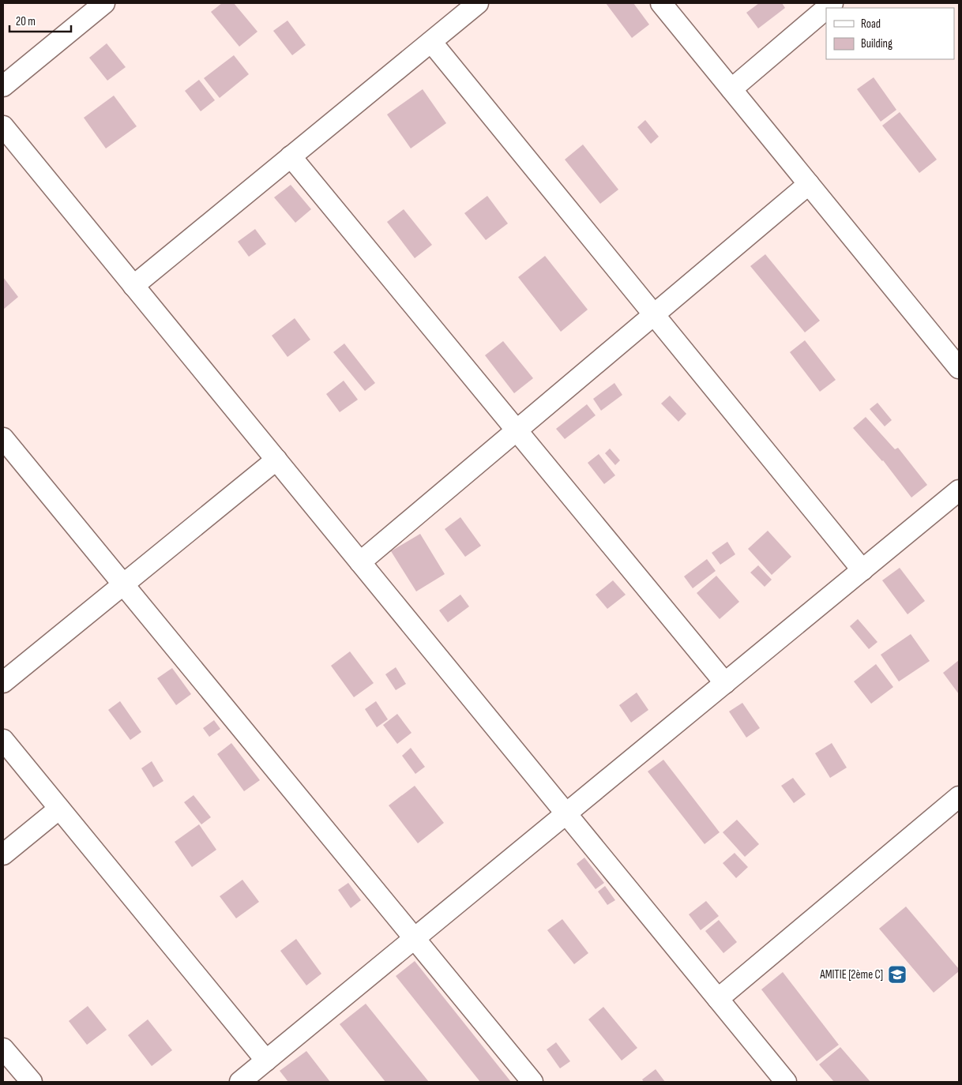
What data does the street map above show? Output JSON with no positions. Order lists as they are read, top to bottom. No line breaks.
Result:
{"places":{"school or university":["AMITIE [2ème C]"]},"legend":["Road","Building"],"scale_bar":"20 m"}
